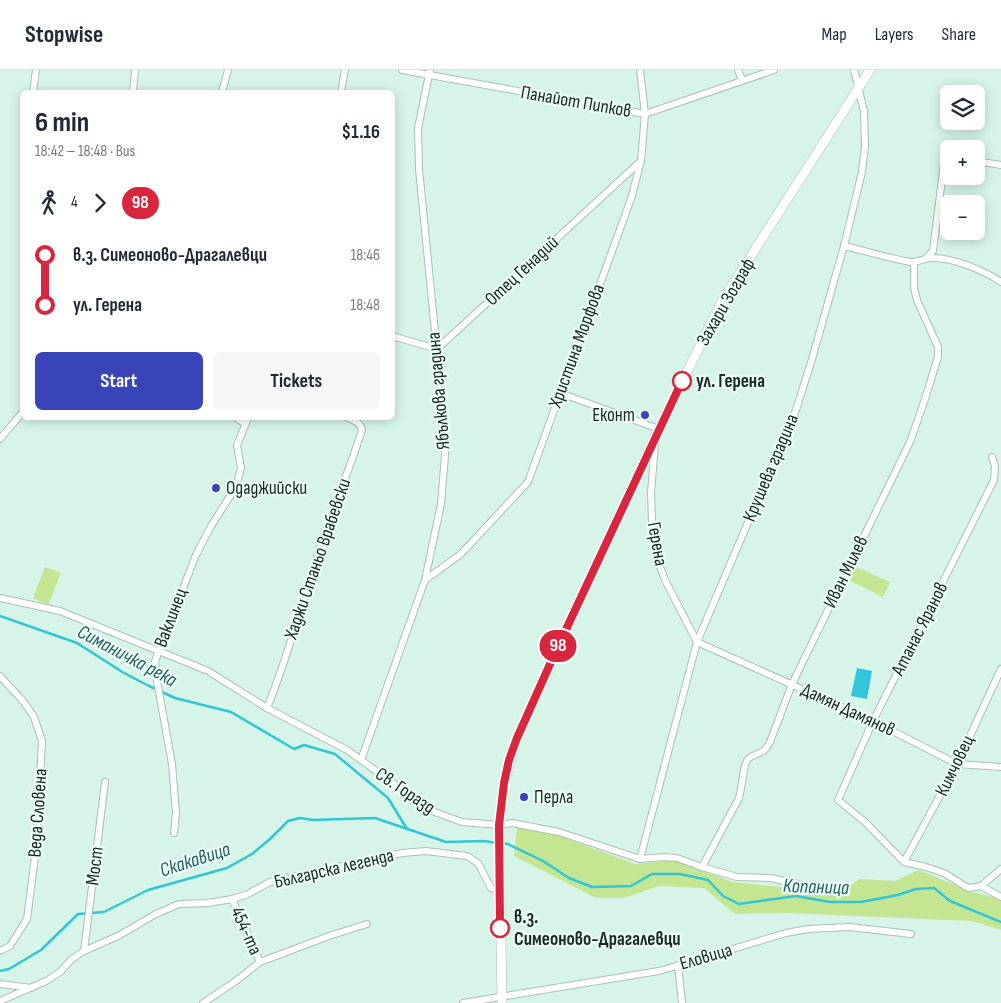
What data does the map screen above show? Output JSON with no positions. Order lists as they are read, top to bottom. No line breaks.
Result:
{"streets":{"street":["Панайот Пипков","Отец Генадий","Захари Зограф","Христина Морфова","Ябълкова градина","Крушева градина","Герена","Хаджи Станьо Врабевски","Иван Милев","Ваклинец","Атанас Яранов","Дамян Дамянов","Кимчовец","Св. Горазд","Веда Словена","Мост","Българска легенда","454-та","Еловица"]},"crossings":[["Панайот Пипков","Христина Морфова"],["Панайот Пипков","Ябълкова градина"],["Отец Генадий","Христина Морфова"],["Отец Генадий","Ябълкова градина"],["Захари Зограф","Крушева градина"],["Захари Зограф","Герена"],["Захари Зограф","Св. Горазд"],["Захари Зограф","Българска легенда"],["Захари Зограф","Еловица"],["Христина Морфова","Ябълкова градина"],["Ябълкова градина","Св. Горазд"],["Крушева градина","Герена"],["Крушева градина","Дамян Дамянов"],["Крушева градина","Св. Горазд"],["Герена","Дамян Дамянов"],["Хаджи Станьо Врабевски","Св. Горазд"],["Иван Милев","Дамян Дамянов"],["Иван Милев","Св. Горазд"],["Ваклинец","Св. Горазд"],["Атанас Яранов","Дамян Дамянов"],["Атанас Яранов","Кимчовец"],["Дамян Дамянов","Кимчовец"],["Мост","Българска легенда"],["Българска легенда","454-та"]],"water":["Симаничка река","Скакавица","Копаница"],"places":["ул. Герена","Еконт","Одаджийски","Перла","в.з. Симеоново-Драгалевци"],"lines":["bus line 98"],"page":{"header":"Stopwise","nav":["Map","Layers","Share"],"on_map":"98","map_buttons":["+","−"],"heading":["6 min","18:42 – 18:48 · Bus","$1.16"],"legs":["4","98"],"list":[{"name":"в.з. Симеоново-Драгалевци","value":"18:46"},{"name":"ул. Герена","value":"18:48"}],"buttons":["Start","Tickets"]}}
